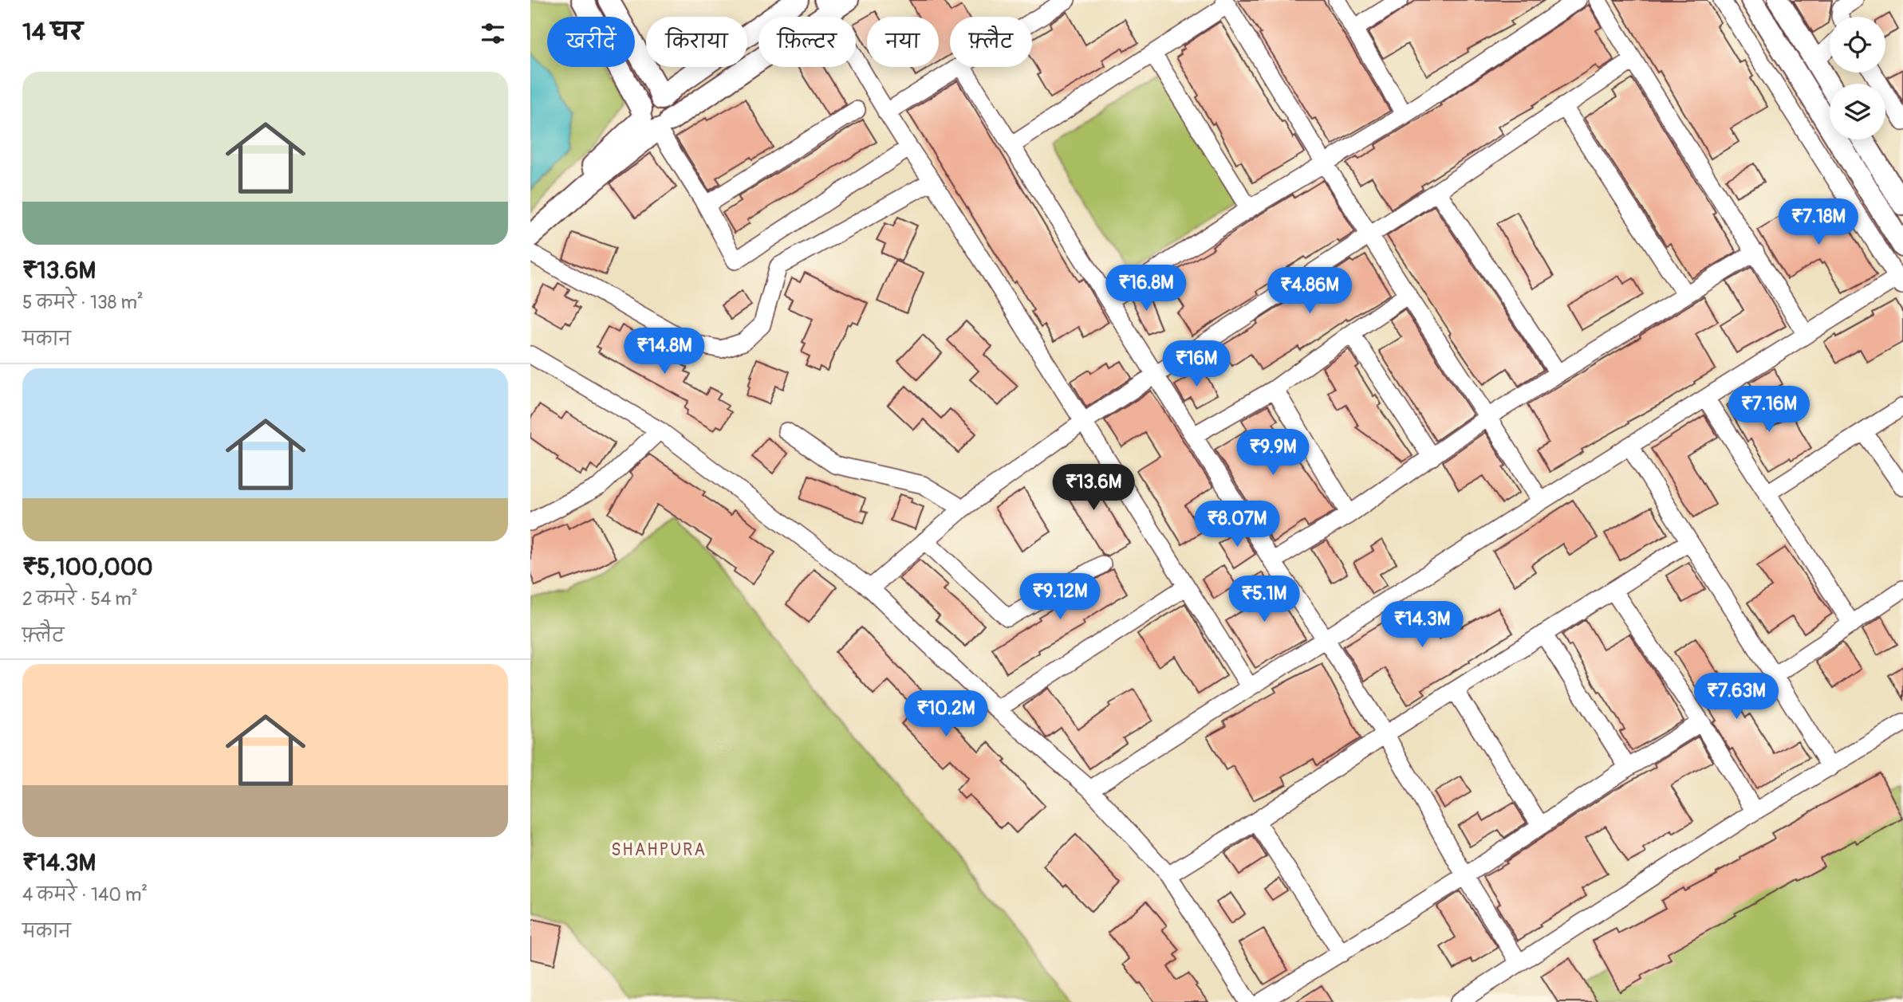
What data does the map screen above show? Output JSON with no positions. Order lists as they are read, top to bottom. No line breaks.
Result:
{"districts":["SHAHPURA"],"page":{"heading":"14 घर","chip":["खरीदें","किराया","फ़िल्टर","नया","फ़्लैट"],"list":[{"name":"₹13.6M","note":"5 कमरे · 138 m² · मकान"},{"name":"₹5,100,000","note":"2 कमरे · 54 m² · फ़्लैट"},{"name":"₹14.3M","note":"4 कमरे · 140 m² · मकान"}],"price":["₹7.18M","₹16.8M","₹4.86M","₹14.8M","₹16M","₹7.16M","₹9.9M","₹13.6M","₹8.07M","₹9.12M","₹5.1M","₹14.3M","₹7.63M","₹10.2M"]}}
